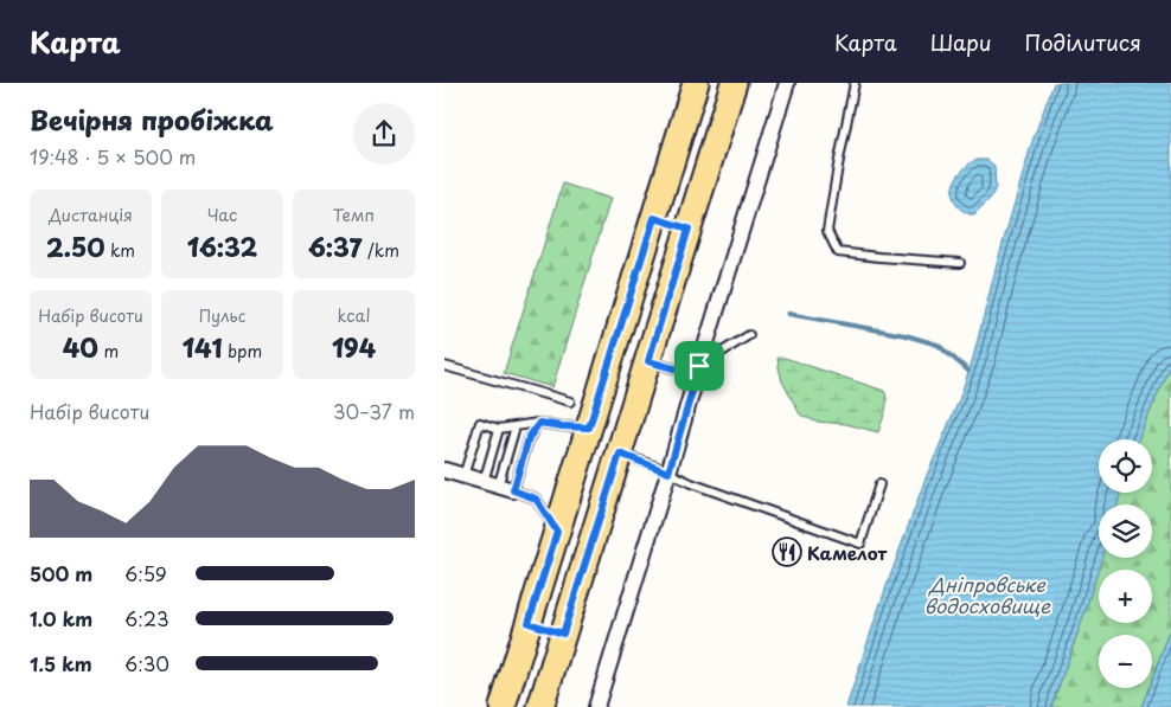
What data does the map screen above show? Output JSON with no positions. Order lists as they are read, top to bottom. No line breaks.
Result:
{"water":["Дніпровське водосховище"],"places":{"restaurant":["Камелот"]},"page":{"header":"Карта","nav":["Карта","Шари","Поділитися"],"heading":["Вечірня пробіжка","19:48 · 5 × 500 m"],"stats":[["Дистанція","2.50 km"],["Час","16:32"],["Темп","6:37 /km"],["Набір висоти","40 m"],["Пульс","141 bpm"],["kcal","194"]],"chart":["Набір висоти","30–37 m"],"map_buttons":["+","−"],"list":[{"name":"500 m","note":"6:59"},{"name":"1.0 km","note":"6:23"},{"name":"1.5 km","note":"6:30"}]}}
